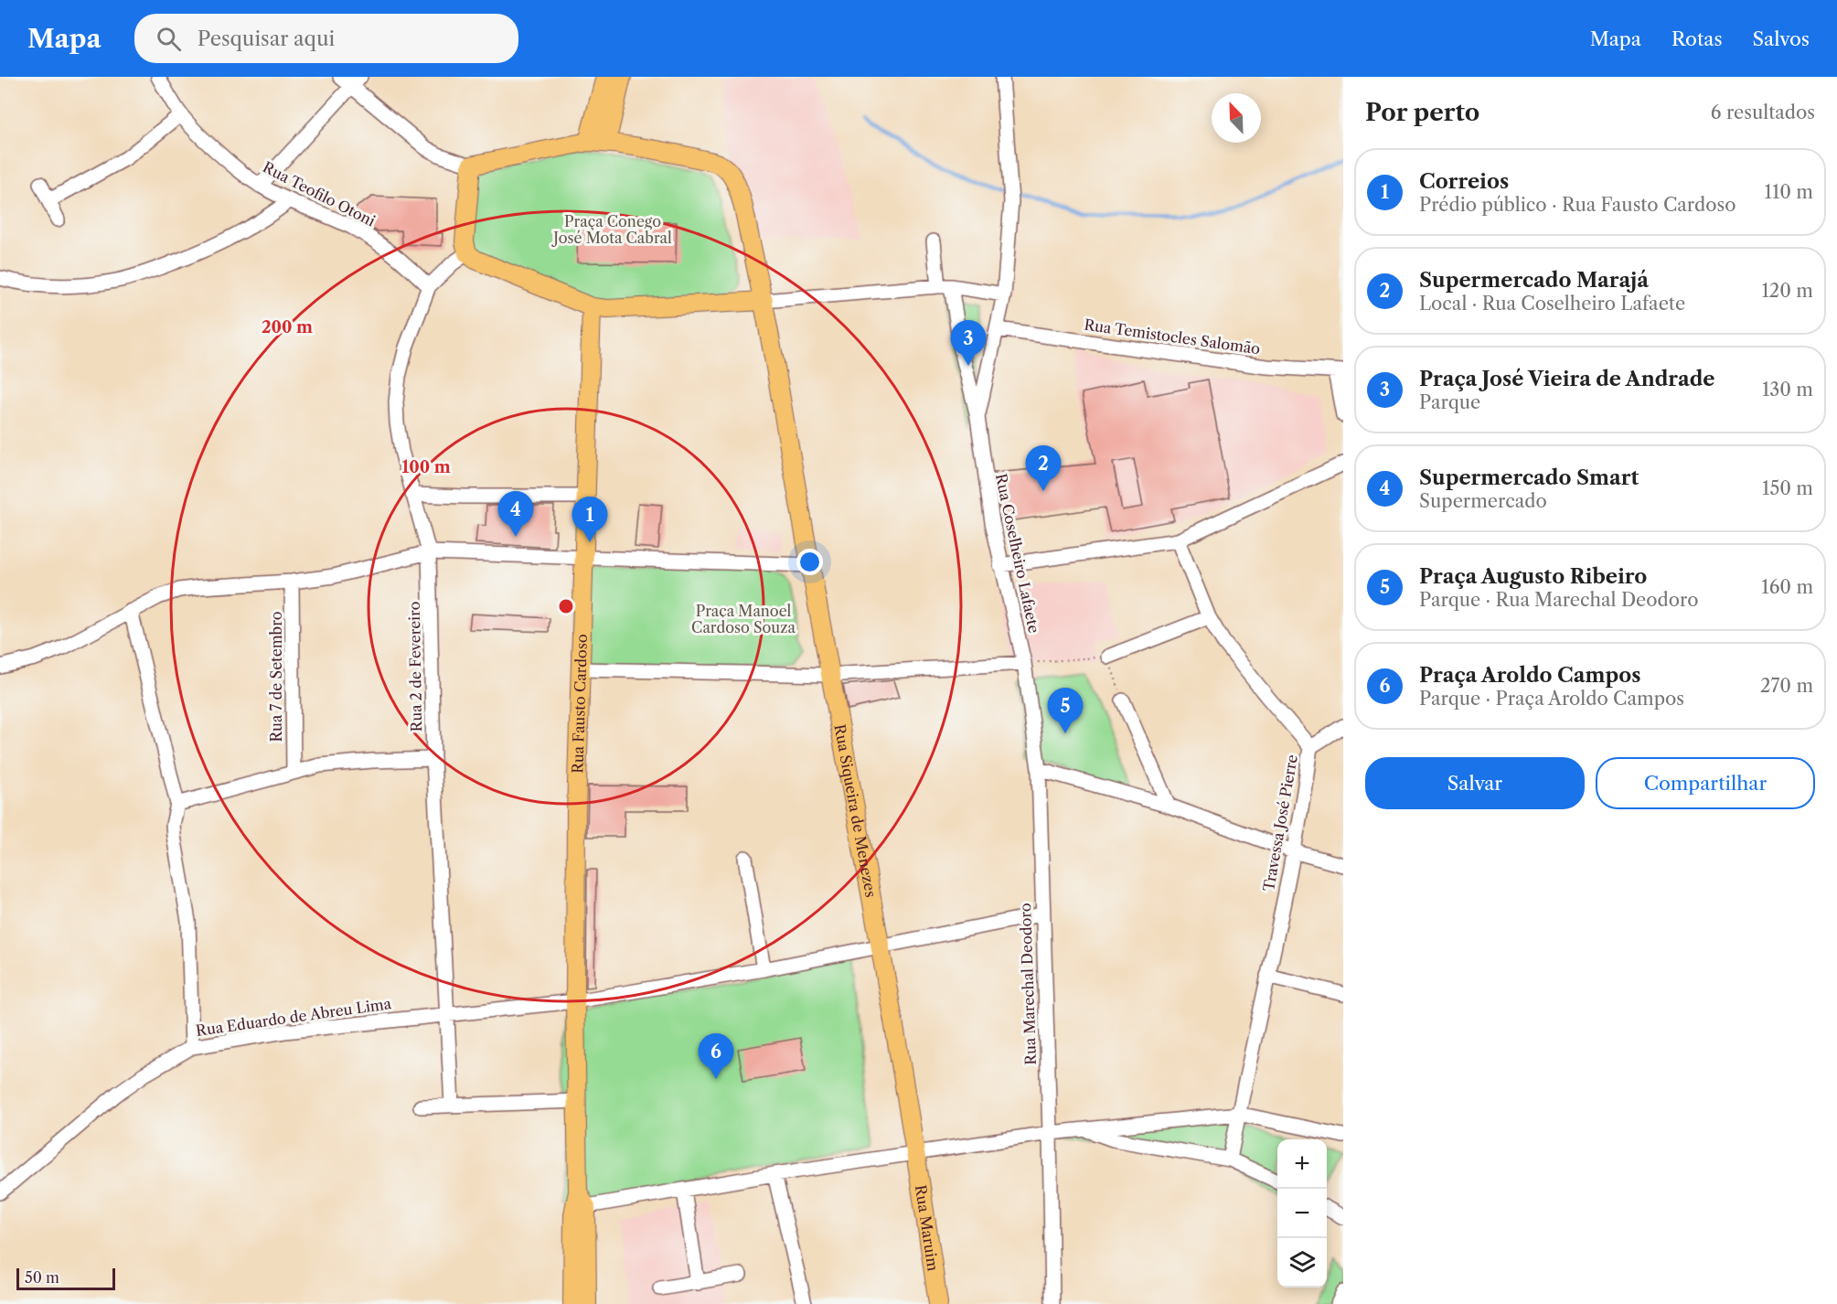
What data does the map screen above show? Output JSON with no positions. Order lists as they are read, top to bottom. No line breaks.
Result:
{"streets":{"main road":["Rua Fausto Cardoso","Rua Siqueira de Menezes","Rua Maruim"],"street":["Rua Teofilo Otoni","Rua Temistocles Salomão","Rua Coselheiro Lafaete","Rua 2 de Fevereiro","Rua 7 de Setembro","Travessa José Pierre","Rua Marechal Deodoro","Rua Eduardo de Abreu Lima"]},"crossings":[["Rua Teofilo Otoni","Rua 2 de Fevereiro"],["Rua Coselheiro Lafaete","Rua Marechal Deodoro"],["Rua 2 de Fevereiro","Rua Eduardo de Abreu Lima"],["Rua Fausto Cardoso","Rua Eduardo de Abreu Lima"],["Rua Siqueira de Menezes","Rua Eduardo de Abreu Lima"],["Rua Siqueira de Menezes","Rua Maruim"],["Rua Marechal Deodoro","Rua Eduardo de Abreu Lima"]],"parks":["Praça Conego José Mota Cabral","Praça Manoel Cardoso Souza"],"scale_bar":"50 m","north":"top left","page":{"header":"Mapa","search":"Pesquisar aqui","nav":["Mapa","Rotas","Salvos"],"heading":["Por perto","6 resultados"],"list":[{"mark":"1","name":"Correios","note":"Prédio público · Rua Fausto Cardoso","value":"110 m"},{"mark":"2","name":"Supermercado Marajá","note":"Local · Rua Coselheiro Lafaete","value":"120 m"},{"mark":"3","name":"Praça José Vieira de Andrade","note":"Parque","value":"130 m"},{"mark":"4","name":"Supermercado Smart","note":"Supermercado","value":"150 m"},{"mark":"5","name":"Praça Augusto Ribeiro","note":"Parque · Rua Marechal Deodoro","value":"160 m"},{"mark":"6","name":"Praça Aroldo Campos","note":"Parque · Praça Aroldo Campos","value":"270 m"}],"pins":["3","2","4","1","5","6"],"buttons":["Salvar","Compartilhar"],"map_buttons":["+","−"],"scale":"50 m"},"rings":["200 m","100 m"]}
